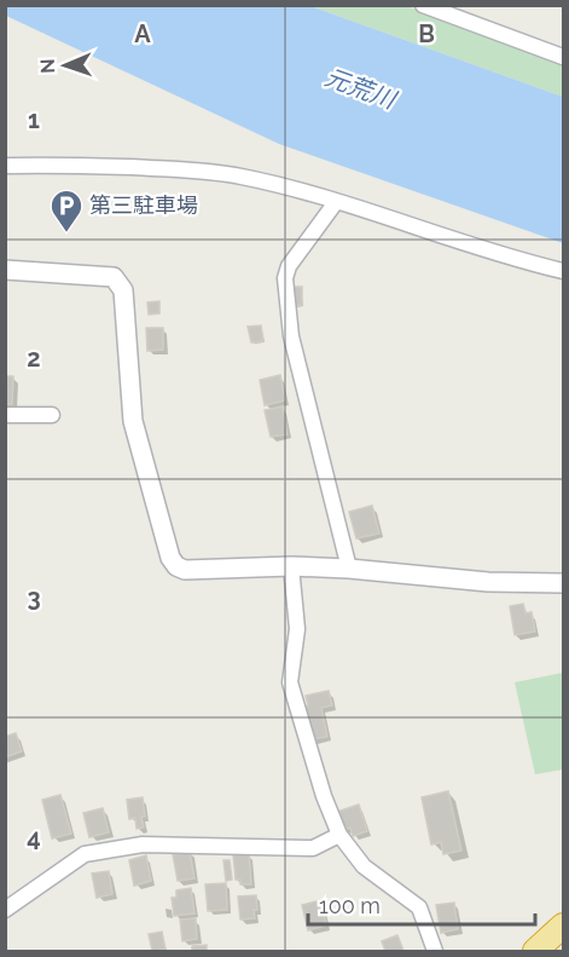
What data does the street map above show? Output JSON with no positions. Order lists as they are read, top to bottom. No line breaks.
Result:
{"water":["元荒川"],"places":{"parking":["第三駐車場"]},"scale_bar":"100 m","north":"left","grid":{"columns":["A","B"],"rows":["1","2","3","4"]}}
